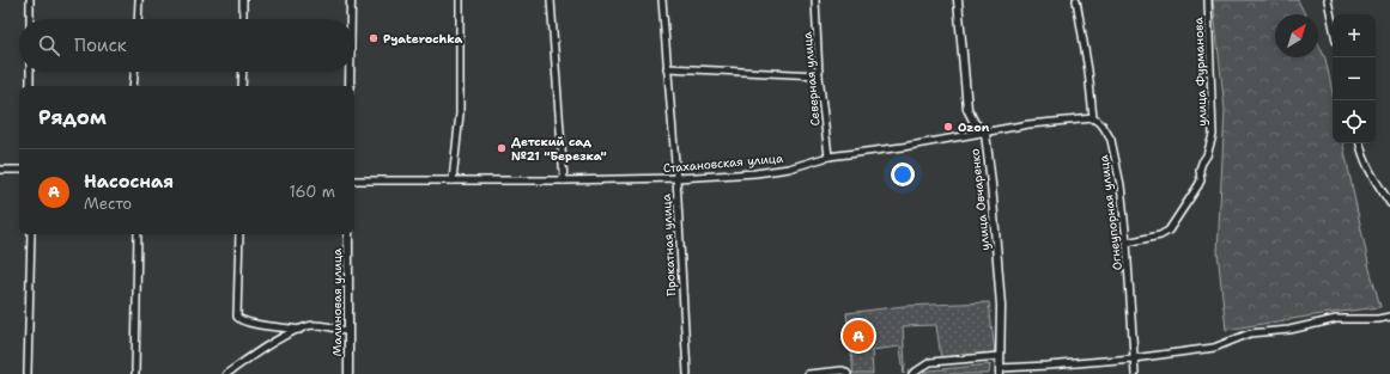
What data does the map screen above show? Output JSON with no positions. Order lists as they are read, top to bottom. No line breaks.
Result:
{"streets":{"street":["улица Фурманова","Северная улица","Стахановская улица","улица Овчаренко","Огнеупорная улица","Прокатная улица","Малиновая улица"]},"crossings":[["улица Фурманова","Огнеупорная улица"],["Северная улица","Стахановская улица"],["Стахановская улица","улица Овчаренко"],["Стахановская улица","Огнеупорная улица"],["Стахановская улица","Прокатная улица"]],"places":["Pyaterochka","Ozon","Детский сад №21 \"Березка\""],"north":"top right","page":{"map_buttons":["+","−"],"search":"Поиск","heading":"Рядом","list":[{"mark":"A","name":"Насосная","note":"Место","value":"160 m"}],"pins":"A"}}
